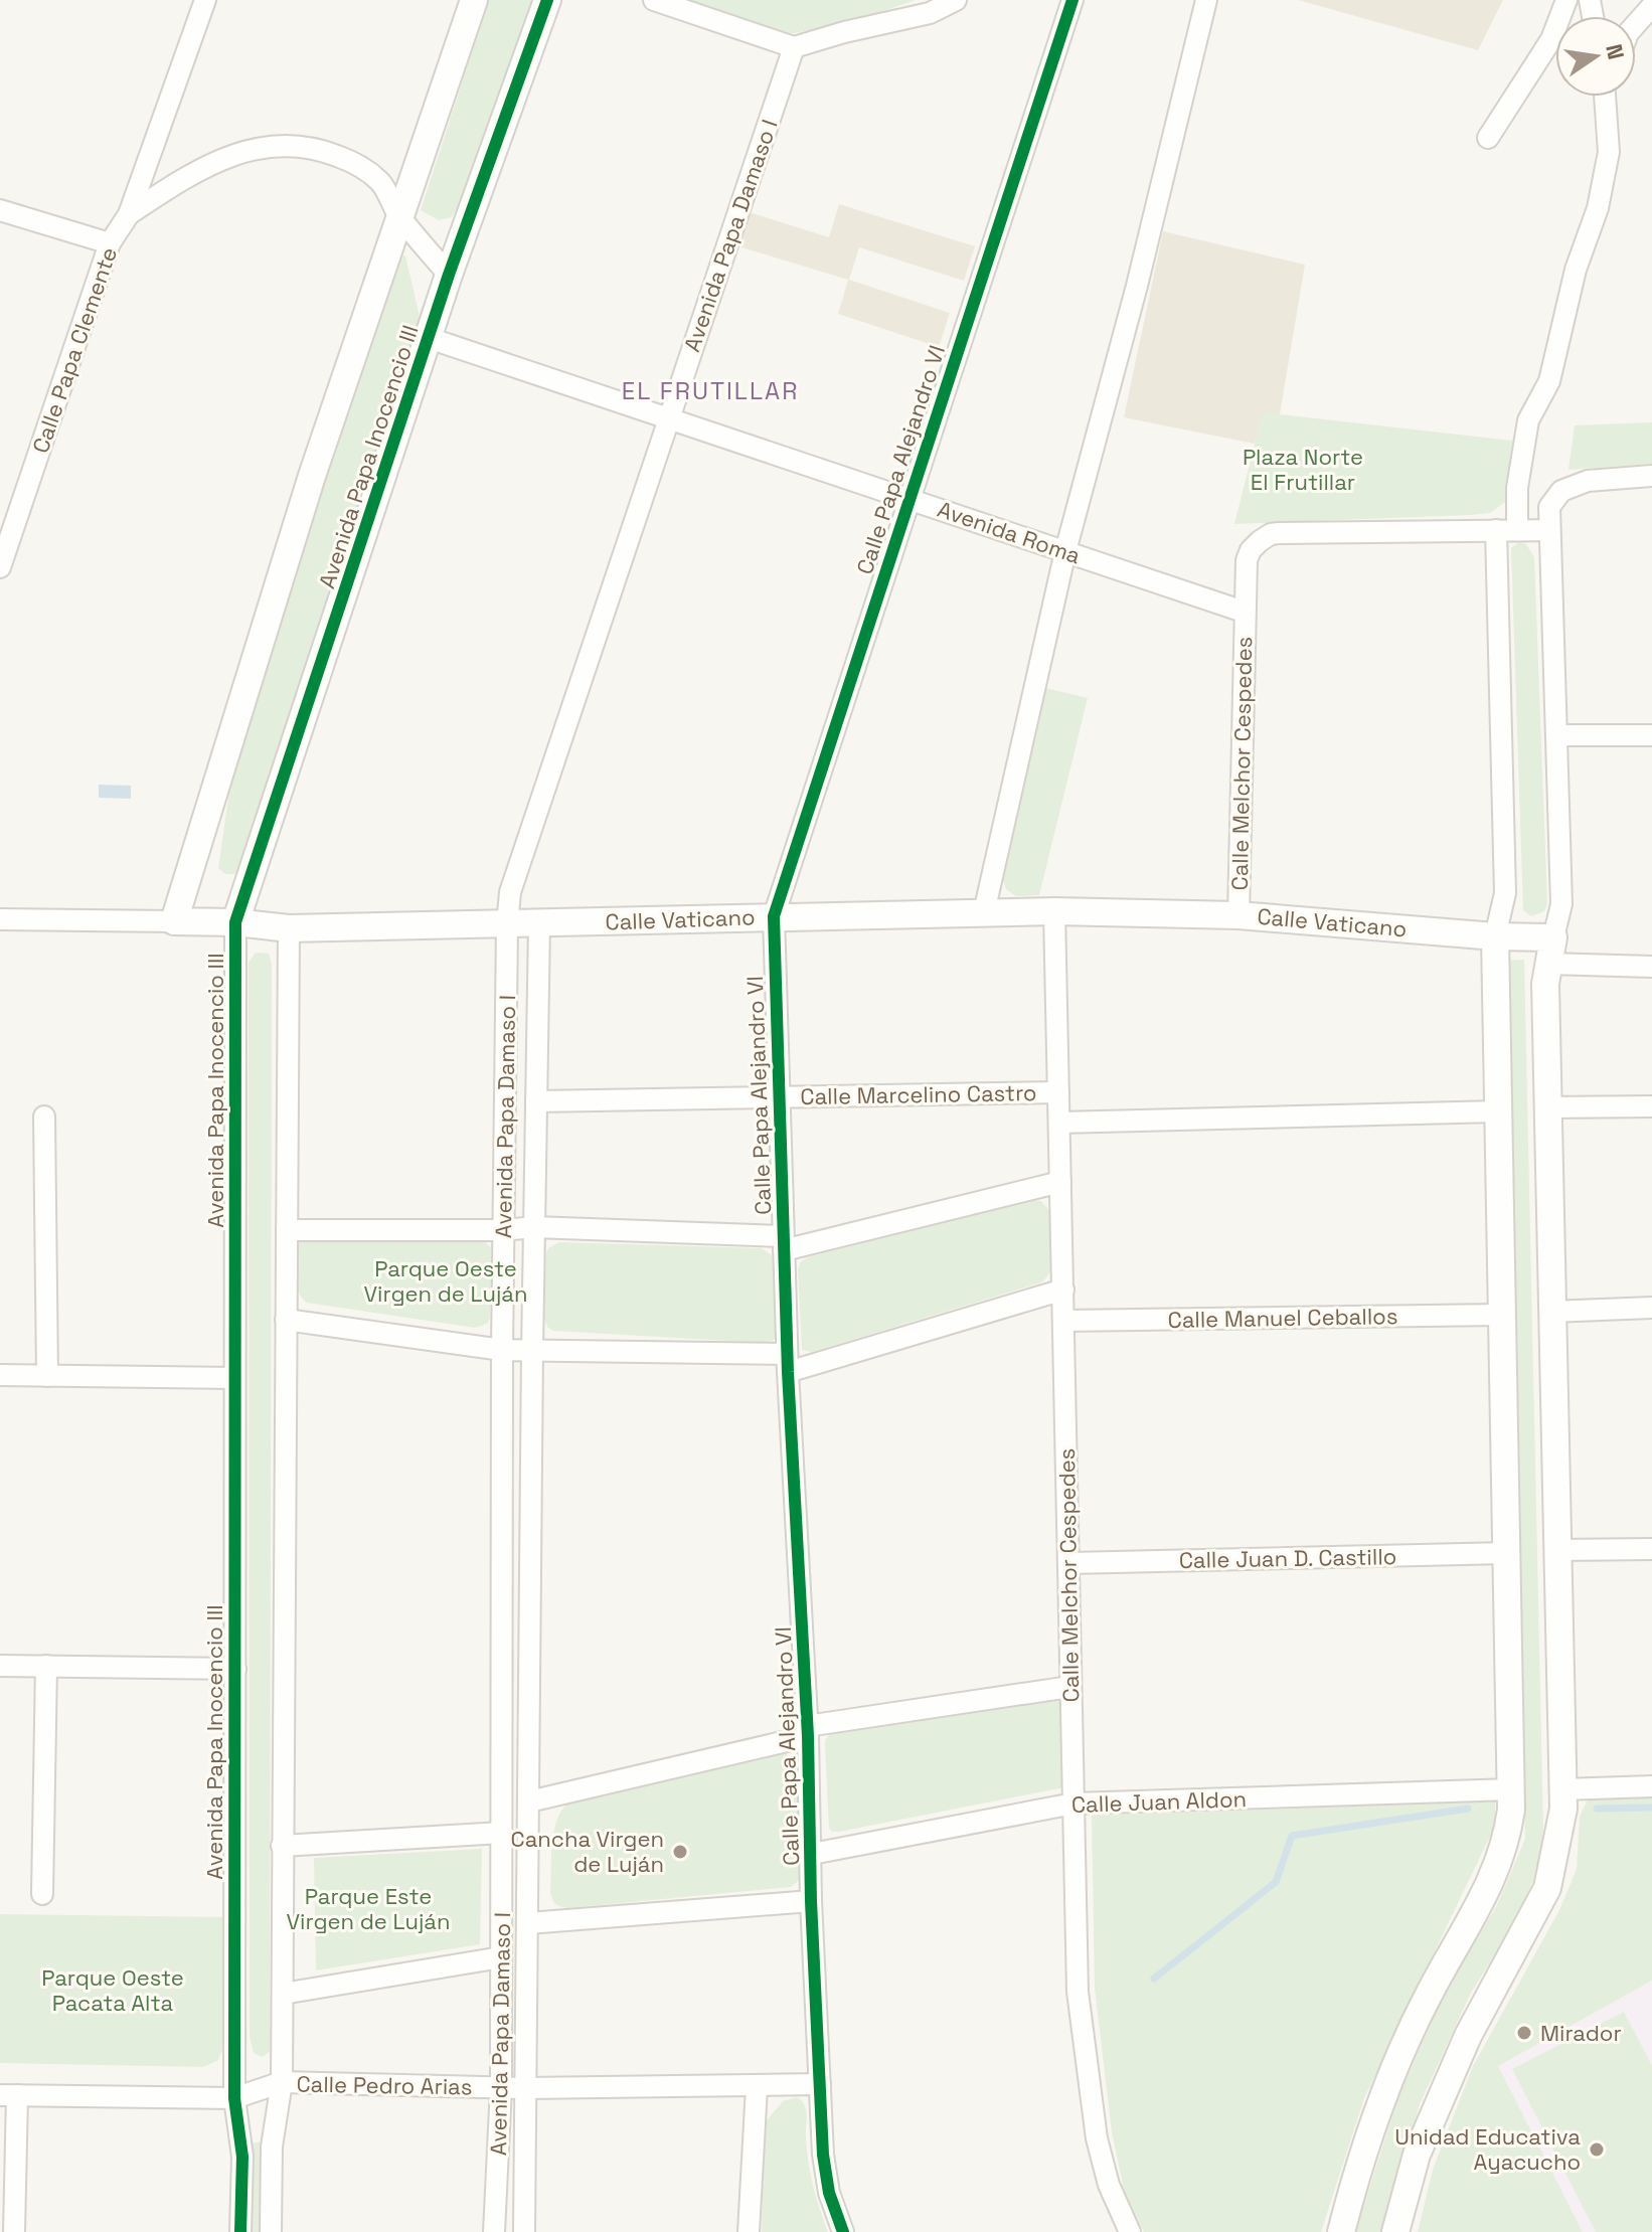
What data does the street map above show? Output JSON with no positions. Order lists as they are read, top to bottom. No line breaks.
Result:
{"streets":{"street":["Avenida Papa Damaso I","Calle Papa Clemente","Avenida Papa Inocencio III","Calle Papa Alejandro VI","Avenida Roma","Calle Melchor Cespedes","Calle Vaticano","Calle Marcelino Castro","Calle Manuel Ceballos","Calle Juan D. Castillo","Calle Juan Aldon","Calle Pedro Arias"]},"crossings":[["Avenida Papa Damaso I","Avenida Roma"],["Avenida Papa Damaso I","Calle Vaticano"],["Avenida Papa Damaso I","Calle Marcelino Castro"],["Avenida Papa Damaso I","Calle Pedro Arias"],["Avenida Papa Inocencio III","Avenida Roma"],["Avenida Papa Inocencio III","Calle Vaticano"],["Avenida Papa Inocencio III","Calle Pedro Arias"],["Calle Papa Alejandro VI","Avenida Roma"],["Calle Papa Alejandro VI","Calle Vaticano"],["Calle Papa Alejandro VI","Calle Marcelino Castro"],["Calle Papa Alejandro VI","Calle Juan Aldon"],["Calle Papa Alejandro VI","Calle Pedro Arias"],["Avenida Roma","Calle Melchor Cespedes"],["Calle Melchor Cespedes","Calle Vaticano"],["Calle Melchor Cespedes","Calle Marcelino Castro"],["Calle Melchor Cespedes","Calle Manuel Ceballos"],["Calle Melchor Cespedes","Calle Juan D. Castillo"],["Calle Melchor Cespedes","Calle Juan Aldon"]],"districts":["EL FRUTILLAR"],"parks":["Plaza Norte El Frutillar","Parque Oeste Virgen de Luján","Parque Este Virgen de Luján","Parque Oeste Pacata Alta"],"places":["Cancha Virgen de Luján","Mirador","Unidad Educativa Ayacucho"],"north":"right"}
